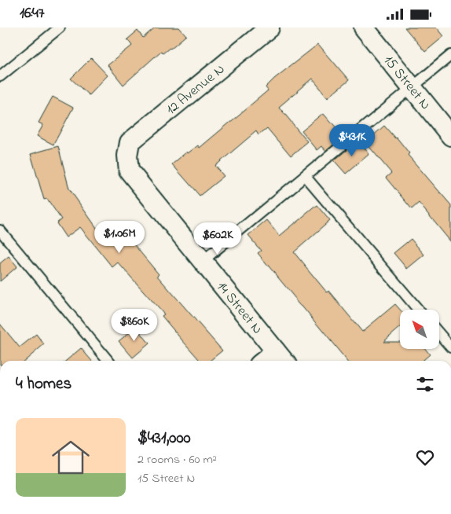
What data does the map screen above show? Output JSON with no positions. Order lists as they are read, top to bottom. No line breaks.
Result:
{"streets":{"street":["15 Street N","12 Avenue N","14 Street N"]},"crossings":[["12 Avenue N","14 Street N"]],"north":"top left","page":{"status":"16:47","price":["$431K","$1.06M","$602K","$860K"],"heading":"4 homes","list":[{"name":"$431,000","note":"2 rooms · 60 m² · 15 Street N"}]}}
